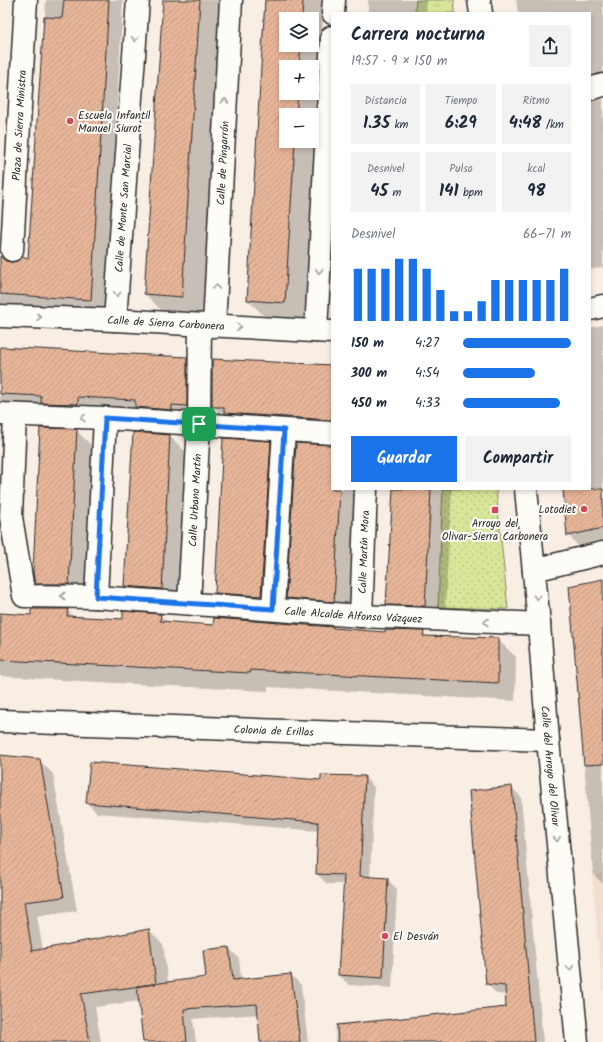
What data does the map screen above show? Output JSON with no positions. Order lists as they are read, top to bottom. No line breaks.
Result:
{"streets":{"street":["Plaza de Sierra Ministra","Calle de Pingarrón","Calle de Monte San Marcial","Calle de Sierra Carbonera","Calle Urbano Martín","Calle Martín Mora","Calle Alcalde Alfonso Vázquez","Colonia de Erillas","Calle del Arroyo del Olivar"]},"crossings":[["Calle de Pingarrón","Calle de Sierra Carbonera"],["Calle de Pingarrón","Calle Urbano Martín"],["Calle de Monte San Marcial","Calle de Sierra Carbonera"],["Calle de Sierra Carbonera","Calle Urbano Martín"],["Calle Urbano Martín","Calle Alcalde Alfonso Vázquez"],["Calle Martín Mora","Calle Alcalde Alfonso Vázquez"],["Calle Alcalde Alfonso Vázquez","Calle del Arroyo del Olivar"],["Colonia de Erillas","Calle del Arroyo del Olivar"]],"one_way":["Calle de Monte San Marcial","Calle del Arroyo del Olivar"],"places":{"other":["Escuela Infantil Manuel Siurot","Lotodiet","El Desván"],"transit":["Arroyo del Olivar-Sierra Carbonera"]},"page":{"map_buttons":["+","−"],"heading":["Carrera nocturna","19:57 · 9 × 150 m"],"stats":[["Distancia","1.35 km"],["Tiempo","6:29"],["Ritmo","4:48 /km"],["Desnivel","45 m"],["Pulso","141 bpm"],["kcal","98"]],"chart":["Desnivel","66–71 m"],"list":[{"name":"150 m","note":"4:27"},{"name":"300 m","note":"4:54"},{"name":"450 m","note":"4:33"}],"buttons":["Guardar","Compartir"]}}
